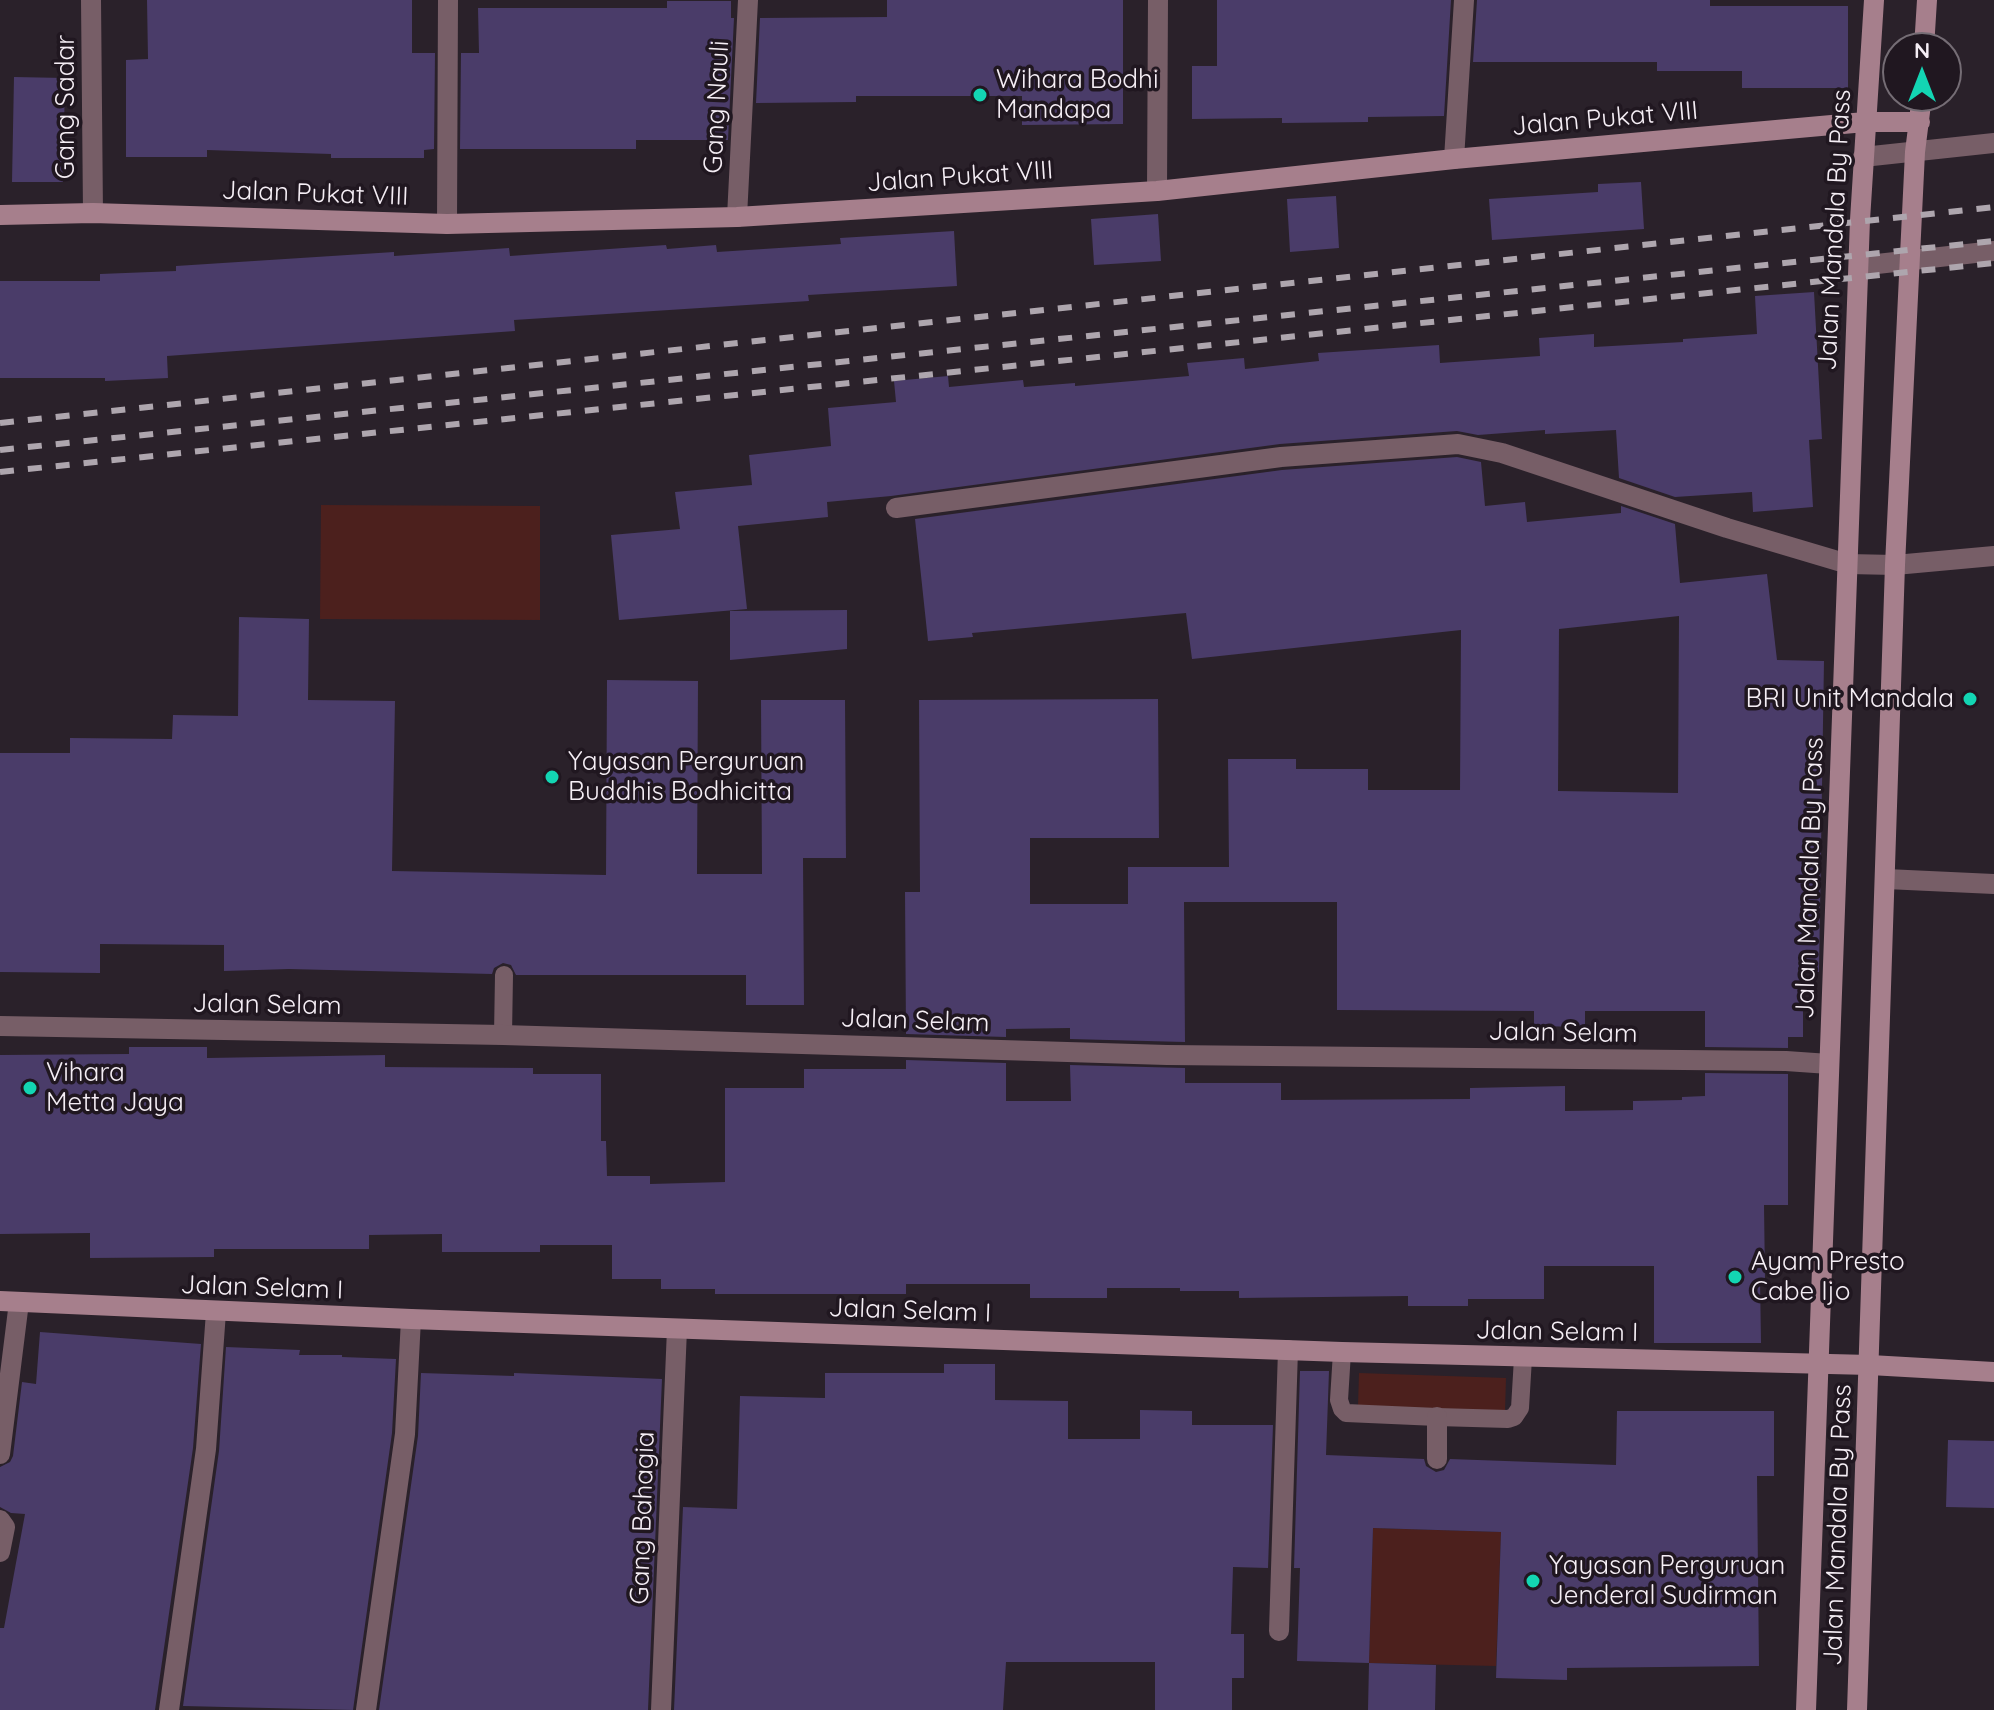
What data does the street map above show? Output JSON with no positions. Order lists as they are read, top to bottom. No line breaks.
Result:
{"streets":{"street":["Gang Sadar","Gang Nauli","Jalan Pukat VIII","Jalan Mandala By Pass","Jalan Selam","Jalan Selam I","Gang Bahagia"]},"crossings":[["Gang Sadar","Jalan Pukat VIII"],["Gang Nauli","Jalan Pukat VIII"],["Jalan Pukat VIII","Jalan Mandala By Pass"],["Jalan Mandala By Pass","Jalan Selam"],["Jalan Mandala By Pass","Jalan Selam I"],["Jalan Selam I","Gang Bahagia"]],"places":["Wihara Bodhi Mandapa","BRI Unit Mandala","Yayasan Perguruan Buddhis Bodhicitta","Vihara Metta Jaya","Ayam Presto Cabe Ijo","Yayasan Perguruan Jenderal Sudirman"],"north":"top"}
